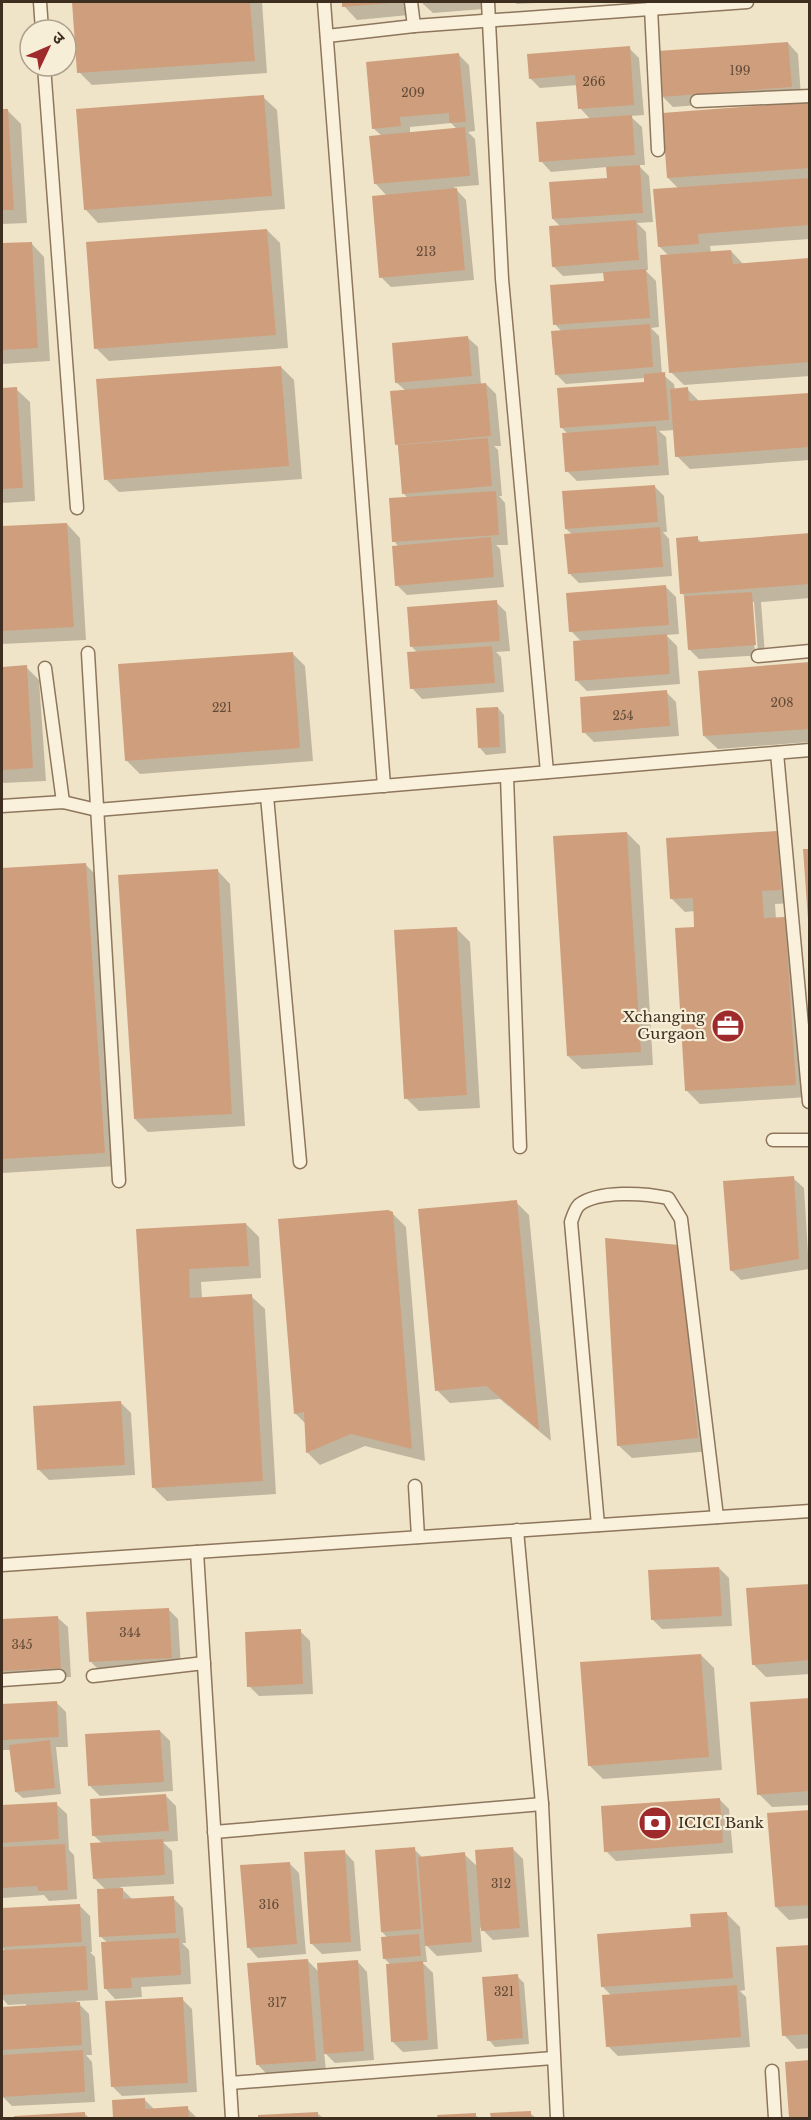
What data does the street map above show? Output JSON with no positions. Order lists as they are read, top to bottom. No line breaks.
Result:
{"places":{"office":["Xchanging Gurgaon"],"bank":["ICICI Bank"]},"house_numbers":["199","266","209","213","208","221","254","344","345","312","316","321","317"],"north":"top right"}
